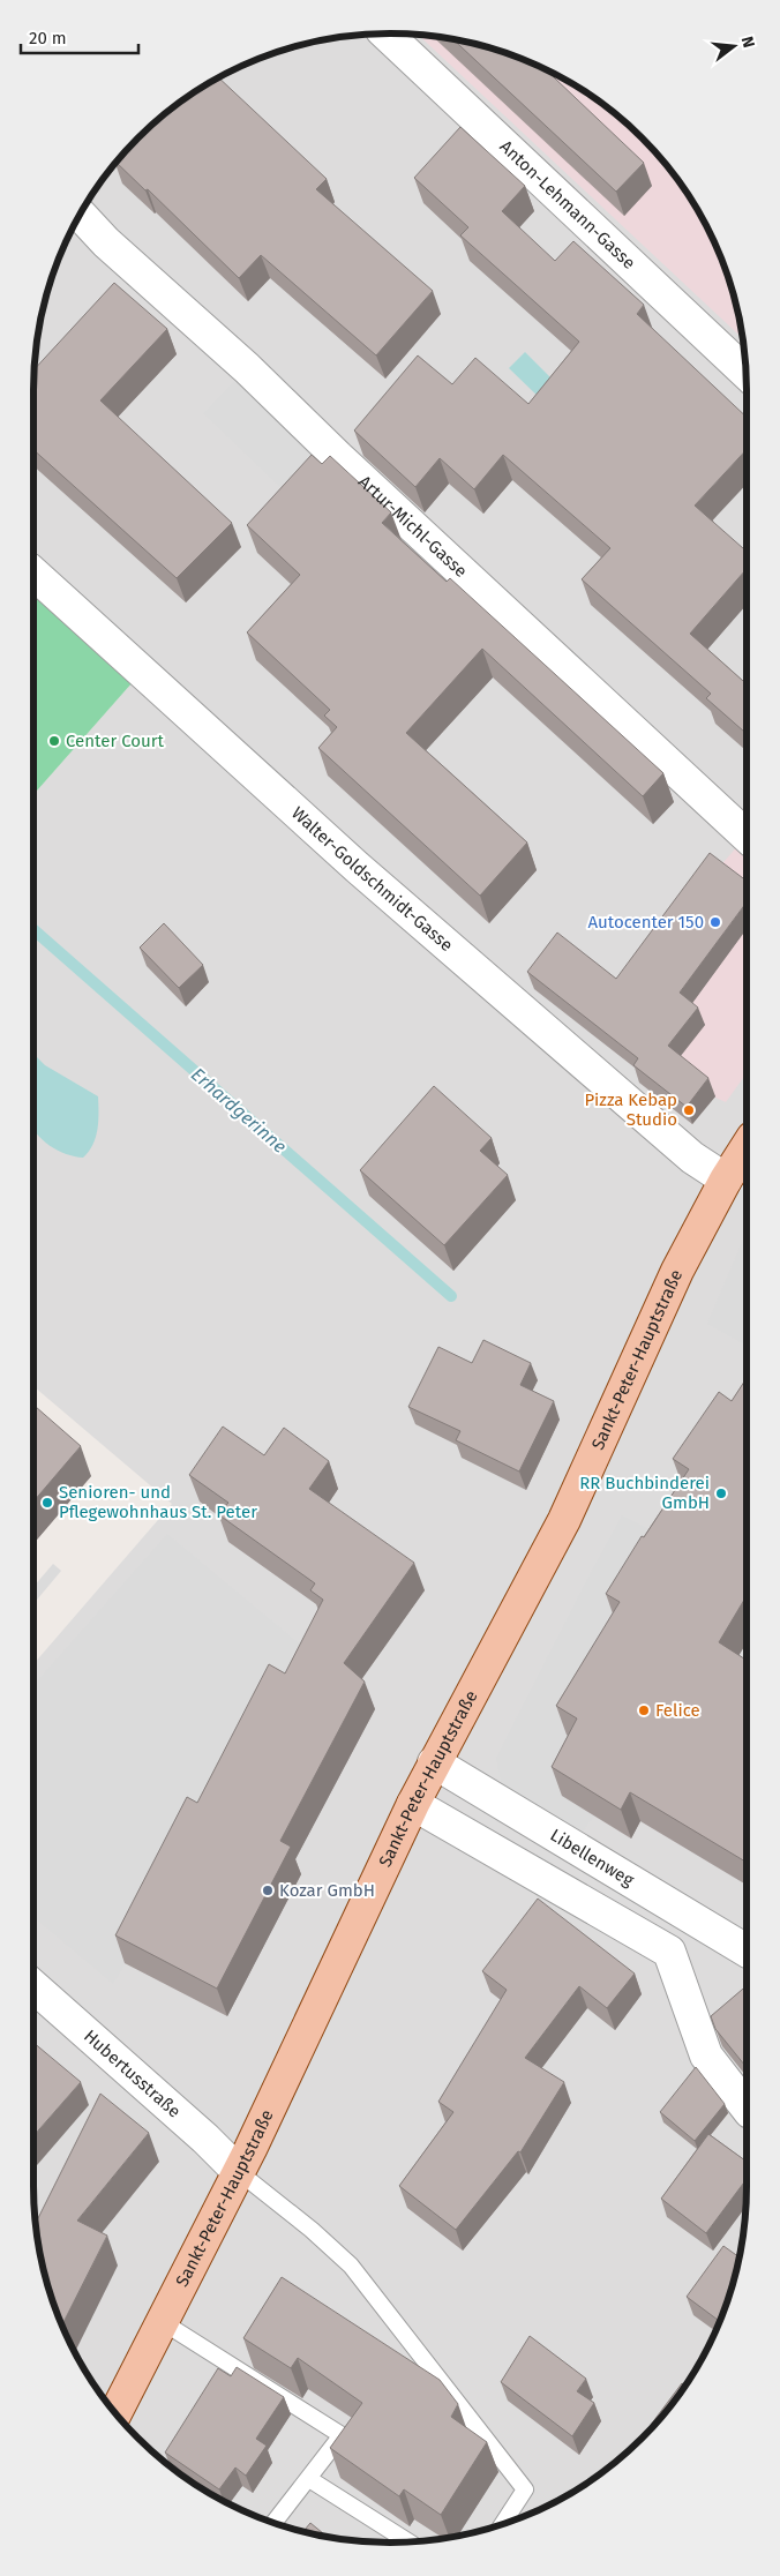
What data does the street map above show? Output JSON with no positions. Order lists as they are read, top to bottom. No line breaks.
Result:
{"streets":{"main road":["Sankt-Peter-Hauptstraße"],"street":["Anton-Lehmann-Gasse","Artur-Michl-Gasse","Walter-Goldschmidt-Gasse","Libellenweg","Hubertusstraße"]},"crossings":[["Walter-Goldschmidt-Gasse","Sankt-Peter-Hauptstraße"],["Sankt-Peter-Hauptstraße","Libellenweg"],["Sankt-Peter-Hauptstraße","Hubertusstraße"]],"water":["Erhardgerinne"],"places":["Center Court","Autocenter 150","Pizza Kebap Studio","RR Buchbinderei GmbH","Senioren- und Pflegewohnhaus St. Peter","Felice","Kozar GmbH"],"scale_bar":"20 m","north":"right"}
